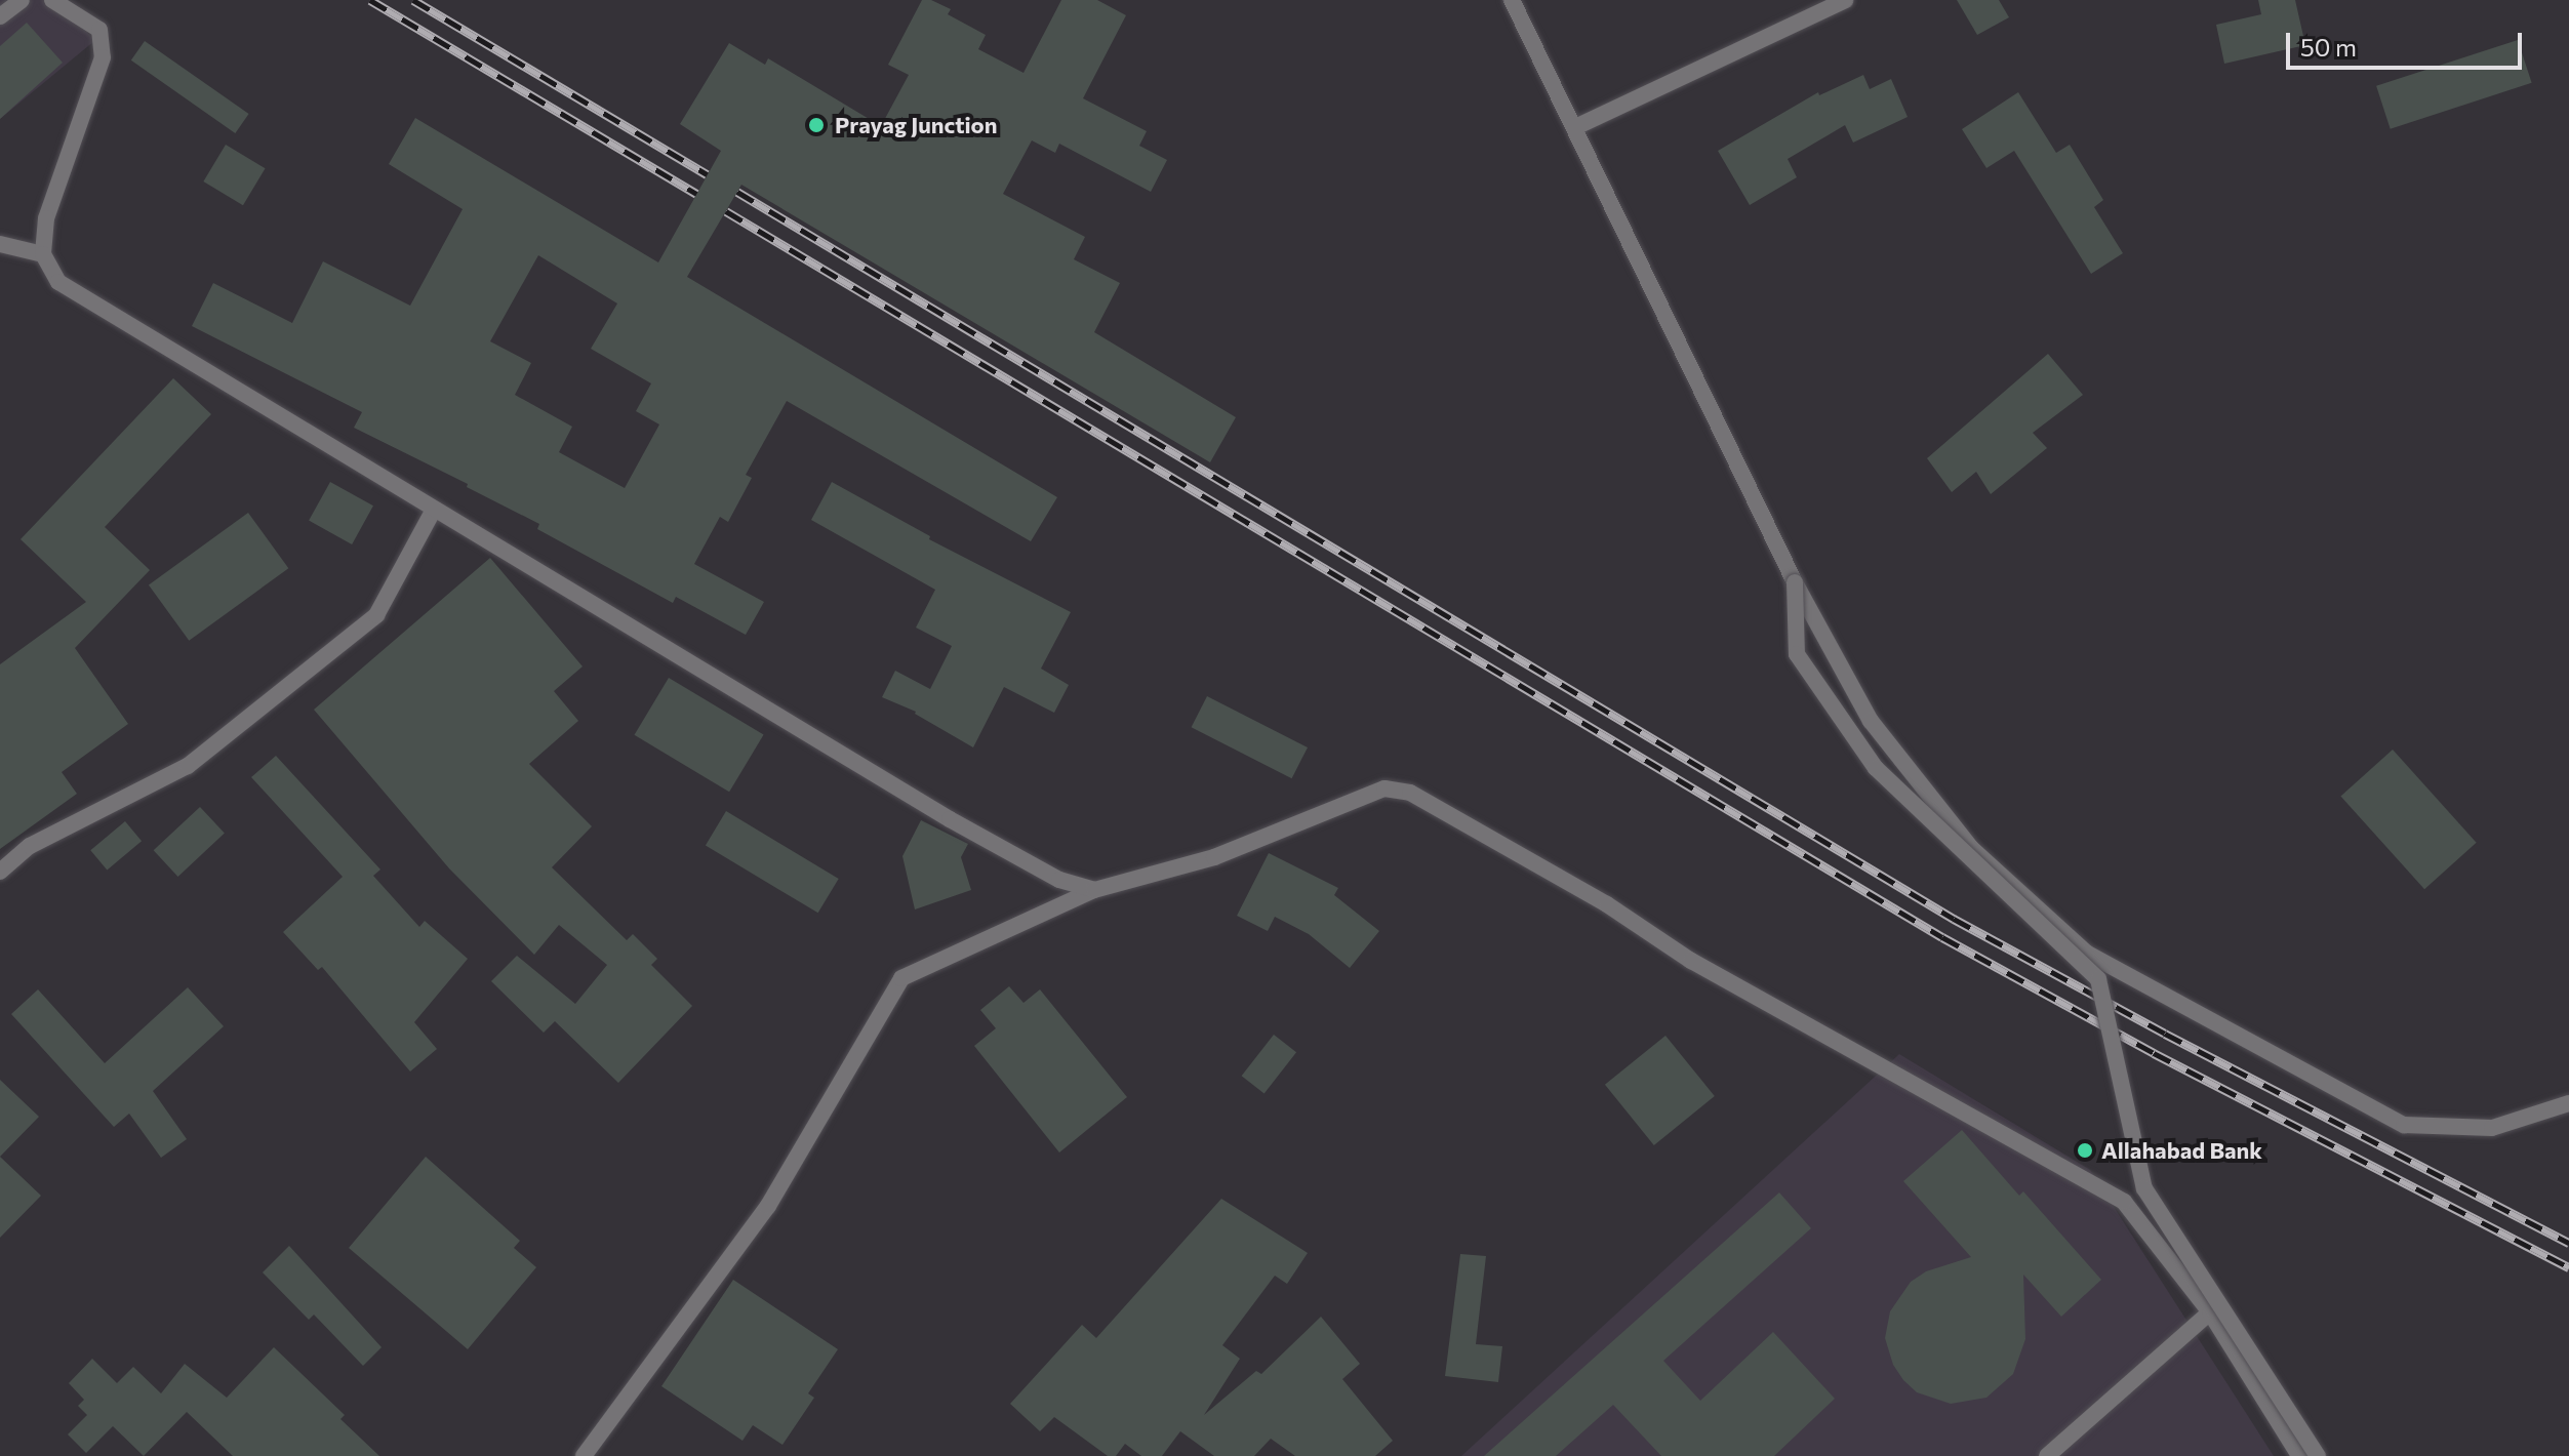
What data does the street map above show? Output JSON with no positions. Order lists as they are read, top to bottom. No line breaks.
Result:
{"places":["Prayag Junction","Allahabad Bank"],"scale_bar":"50 m"}
